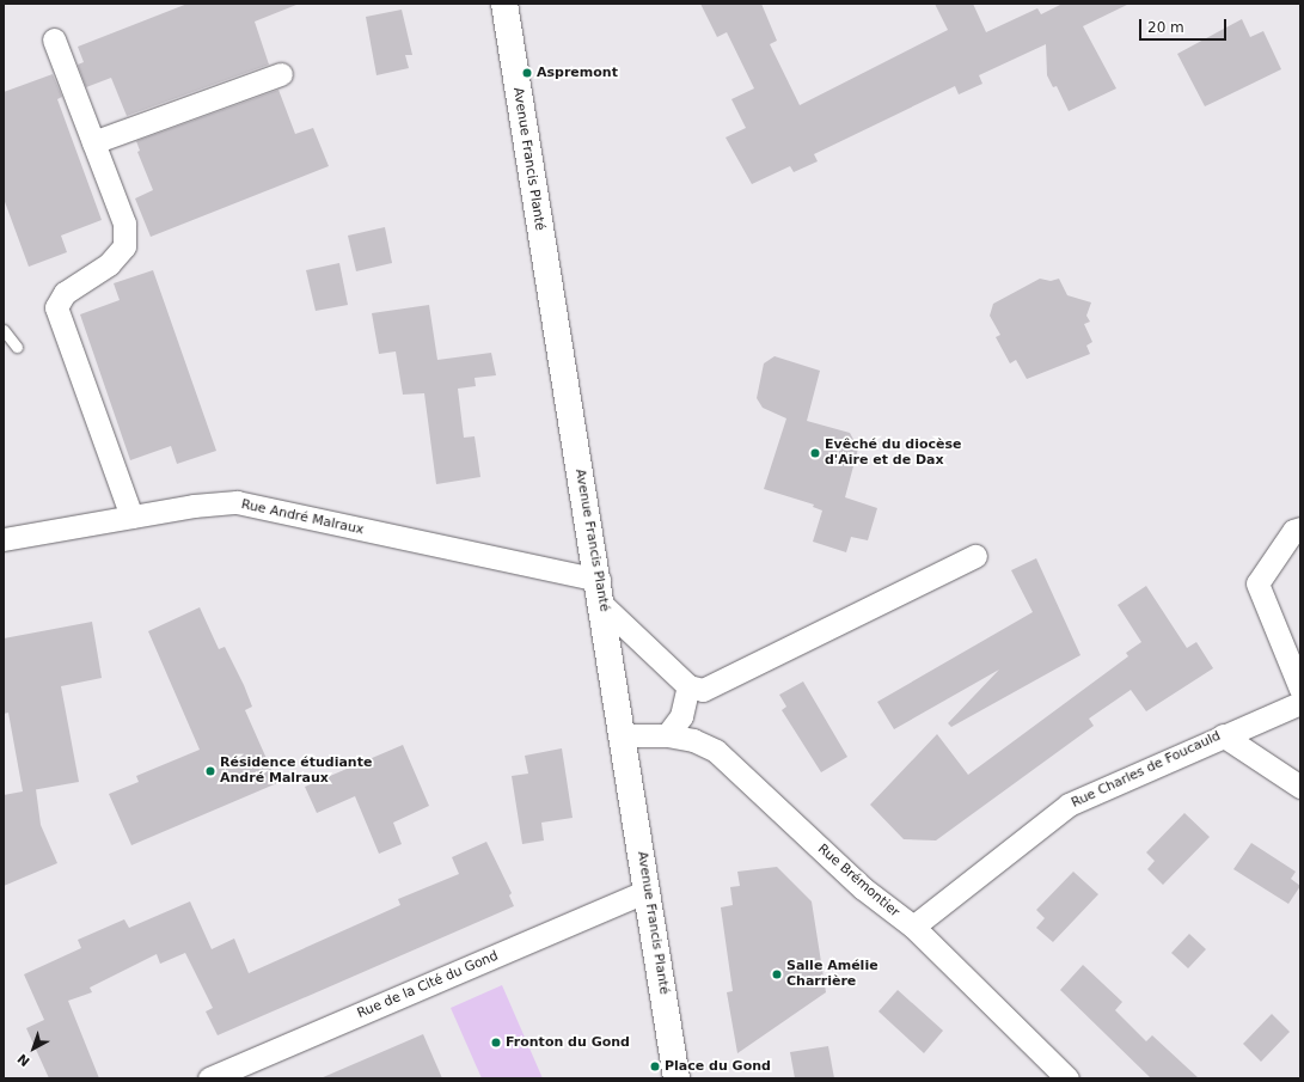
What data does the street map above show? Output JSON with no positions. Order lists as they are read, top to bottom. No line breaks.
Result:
{"streets":{"street":["Avenue Francis Planté","Rue André Malraux","Rue Charles de Foucauld","Rue Brémontier","Rue de la Cité du Gond"]},"crossings":[["Avenue Francis Planté","Rue André Malraux"],["Avenue Francis Planté","Rue Brémontier"],["Avenue Francis Planté","Rue de la Cité du Gond"],["Rue Charles de Foucauld","Rue Brémontier"]],"places":["Aspremont","Evêché du diocèse d'Aire et de Dax","Résidence étudiante André Malraux","Salle Amélie Charrière","Fronton du Gond","Place du Gond"],"scale_bar":"20 m","north":"bottom left"}
